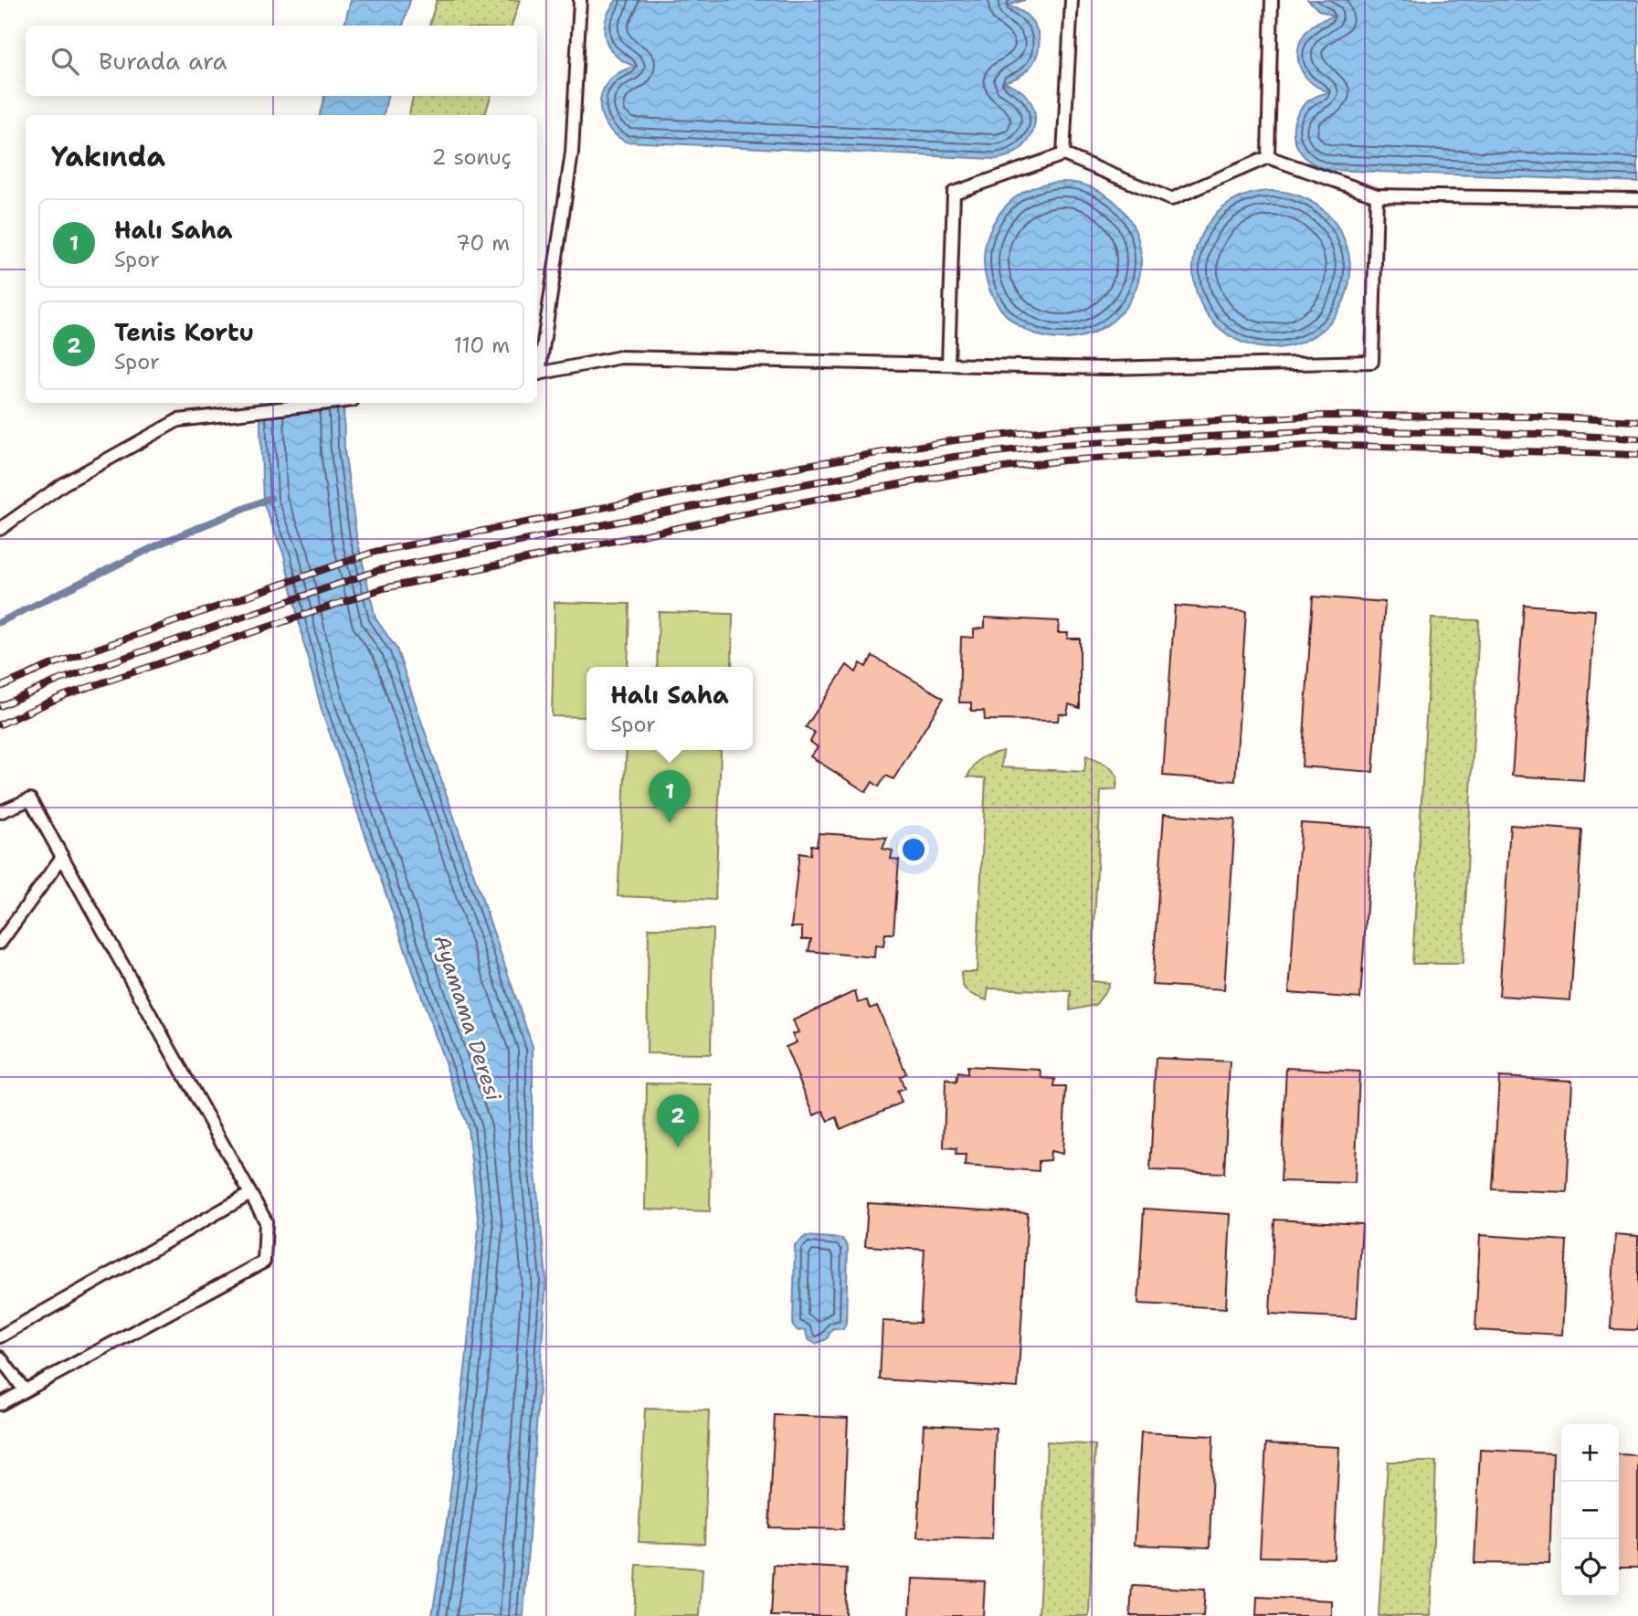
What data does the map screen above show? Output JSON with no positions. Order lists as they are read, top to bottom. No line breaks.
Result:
{"water":["Ayamama Deresi"],"page":{"search":"Burada ara","heading":["Yakında","2 sonuç"],"list":[{"mark":"1","name":"Halı Saha","note":"Spor","value":"70 m"},{"mark":"2","name":"Tenis Kortu","note":"Spor","value":"110 m"}],"popup":["Halı Saha","Spor"],"pins":["1","2"],"map_buttons":["+","−"]}}
